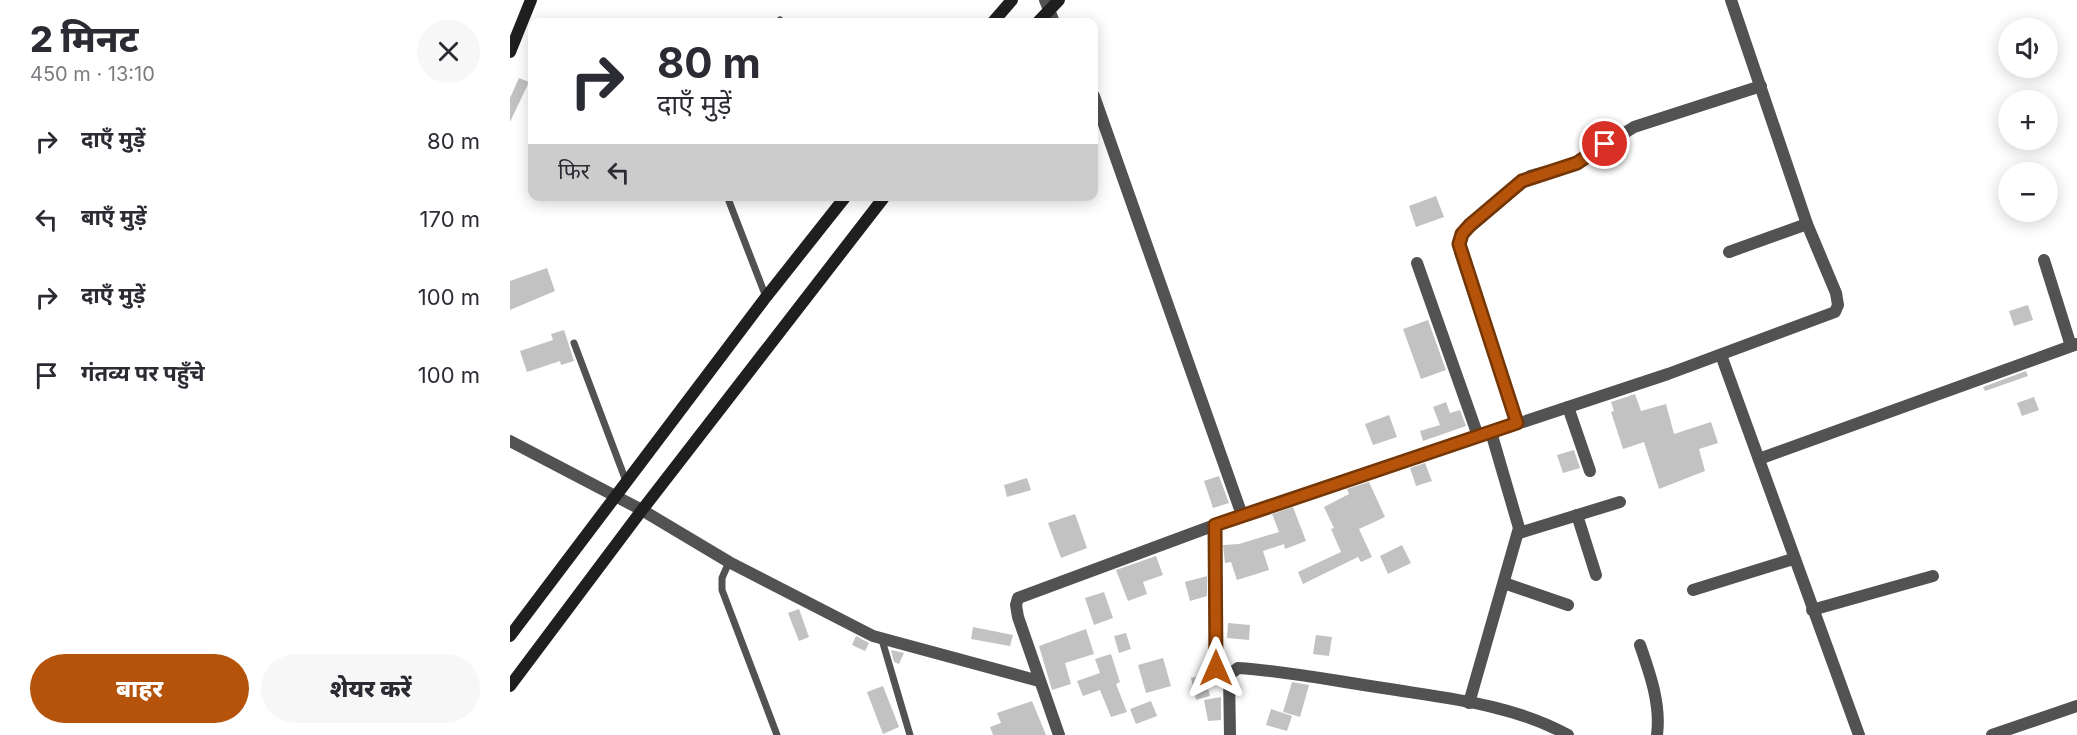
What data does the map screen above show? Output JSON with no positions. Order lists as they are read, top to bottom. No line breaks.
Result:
{"page":{"heading":["2 मिनट","450 m · 13:10"],"map_buttons":["+","−"],"turn":["80 m","दाएँ मुड़ें"],"list":[{"name":"दाएँ मुड़ें","value":"80 m"},{"name":"बाएँ मुड़ें","value":"170 m"},{"name":"दाएँ मुड़ें","value":"100 m"},{"name":"गंतव्य पर पहुँचे","value":"100 m"}],"then":"फिर","buttons":["बाहर","शेयर करें"]}}
